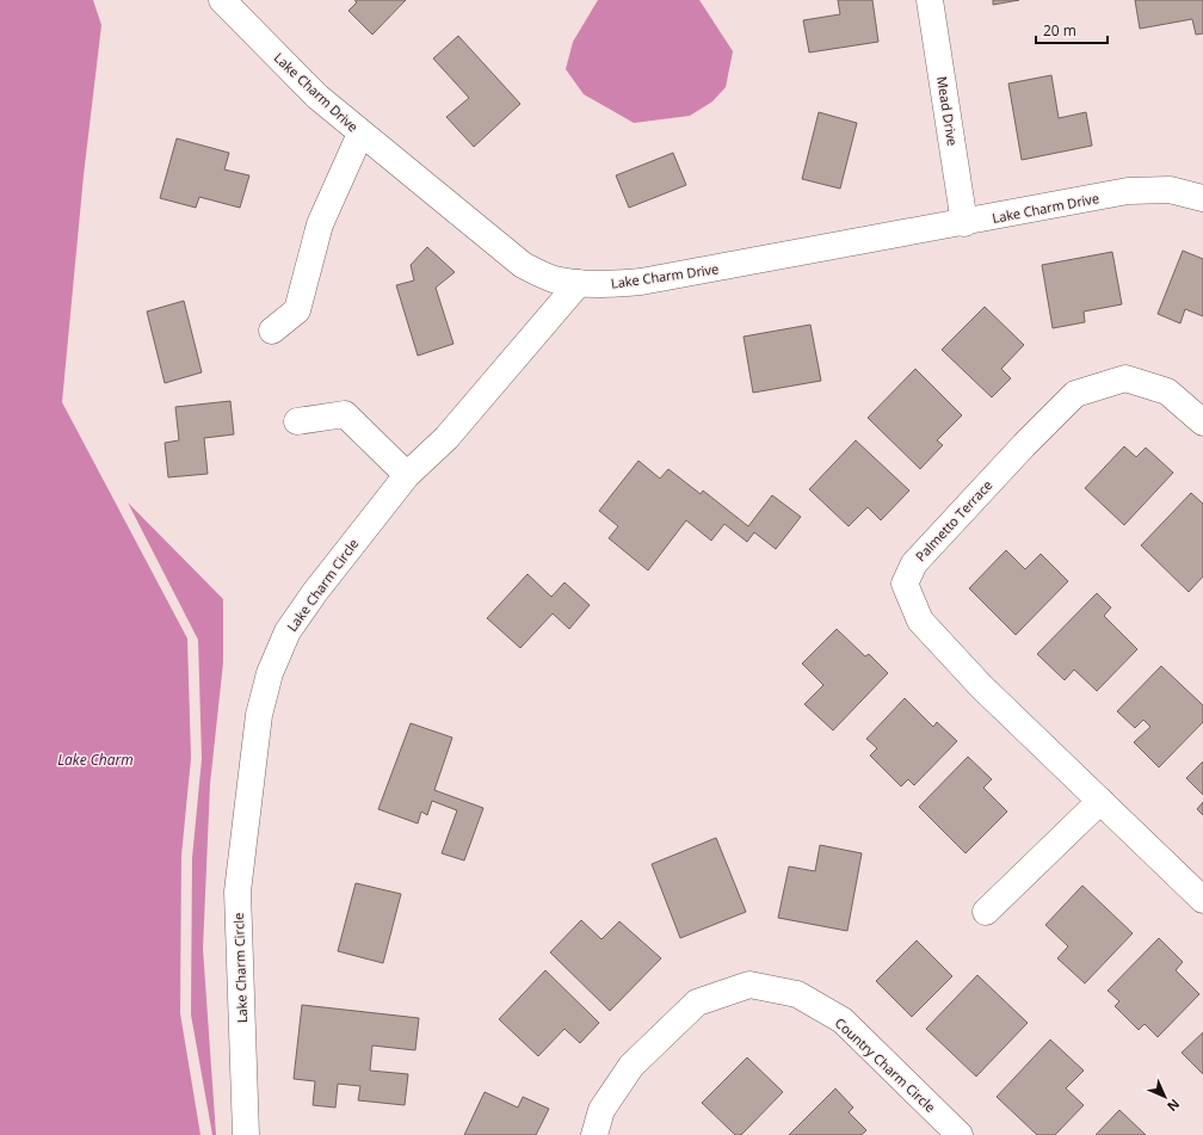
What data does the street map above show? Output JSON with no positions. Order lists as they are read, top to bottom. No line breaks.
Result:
{"streets":{"street":["Lake Charm Drive","Mead Drive","Palmetto Terrace","Lake Charm Circle","Country Charm Circle"]},"crossings":[["Lake Charm Drive","Mead Drive"],["Lake Charm Drive","Lake Charm Circle"]],"water":["Lake Charm"],"scale_bar":"20 m","north":"bottom right"}
